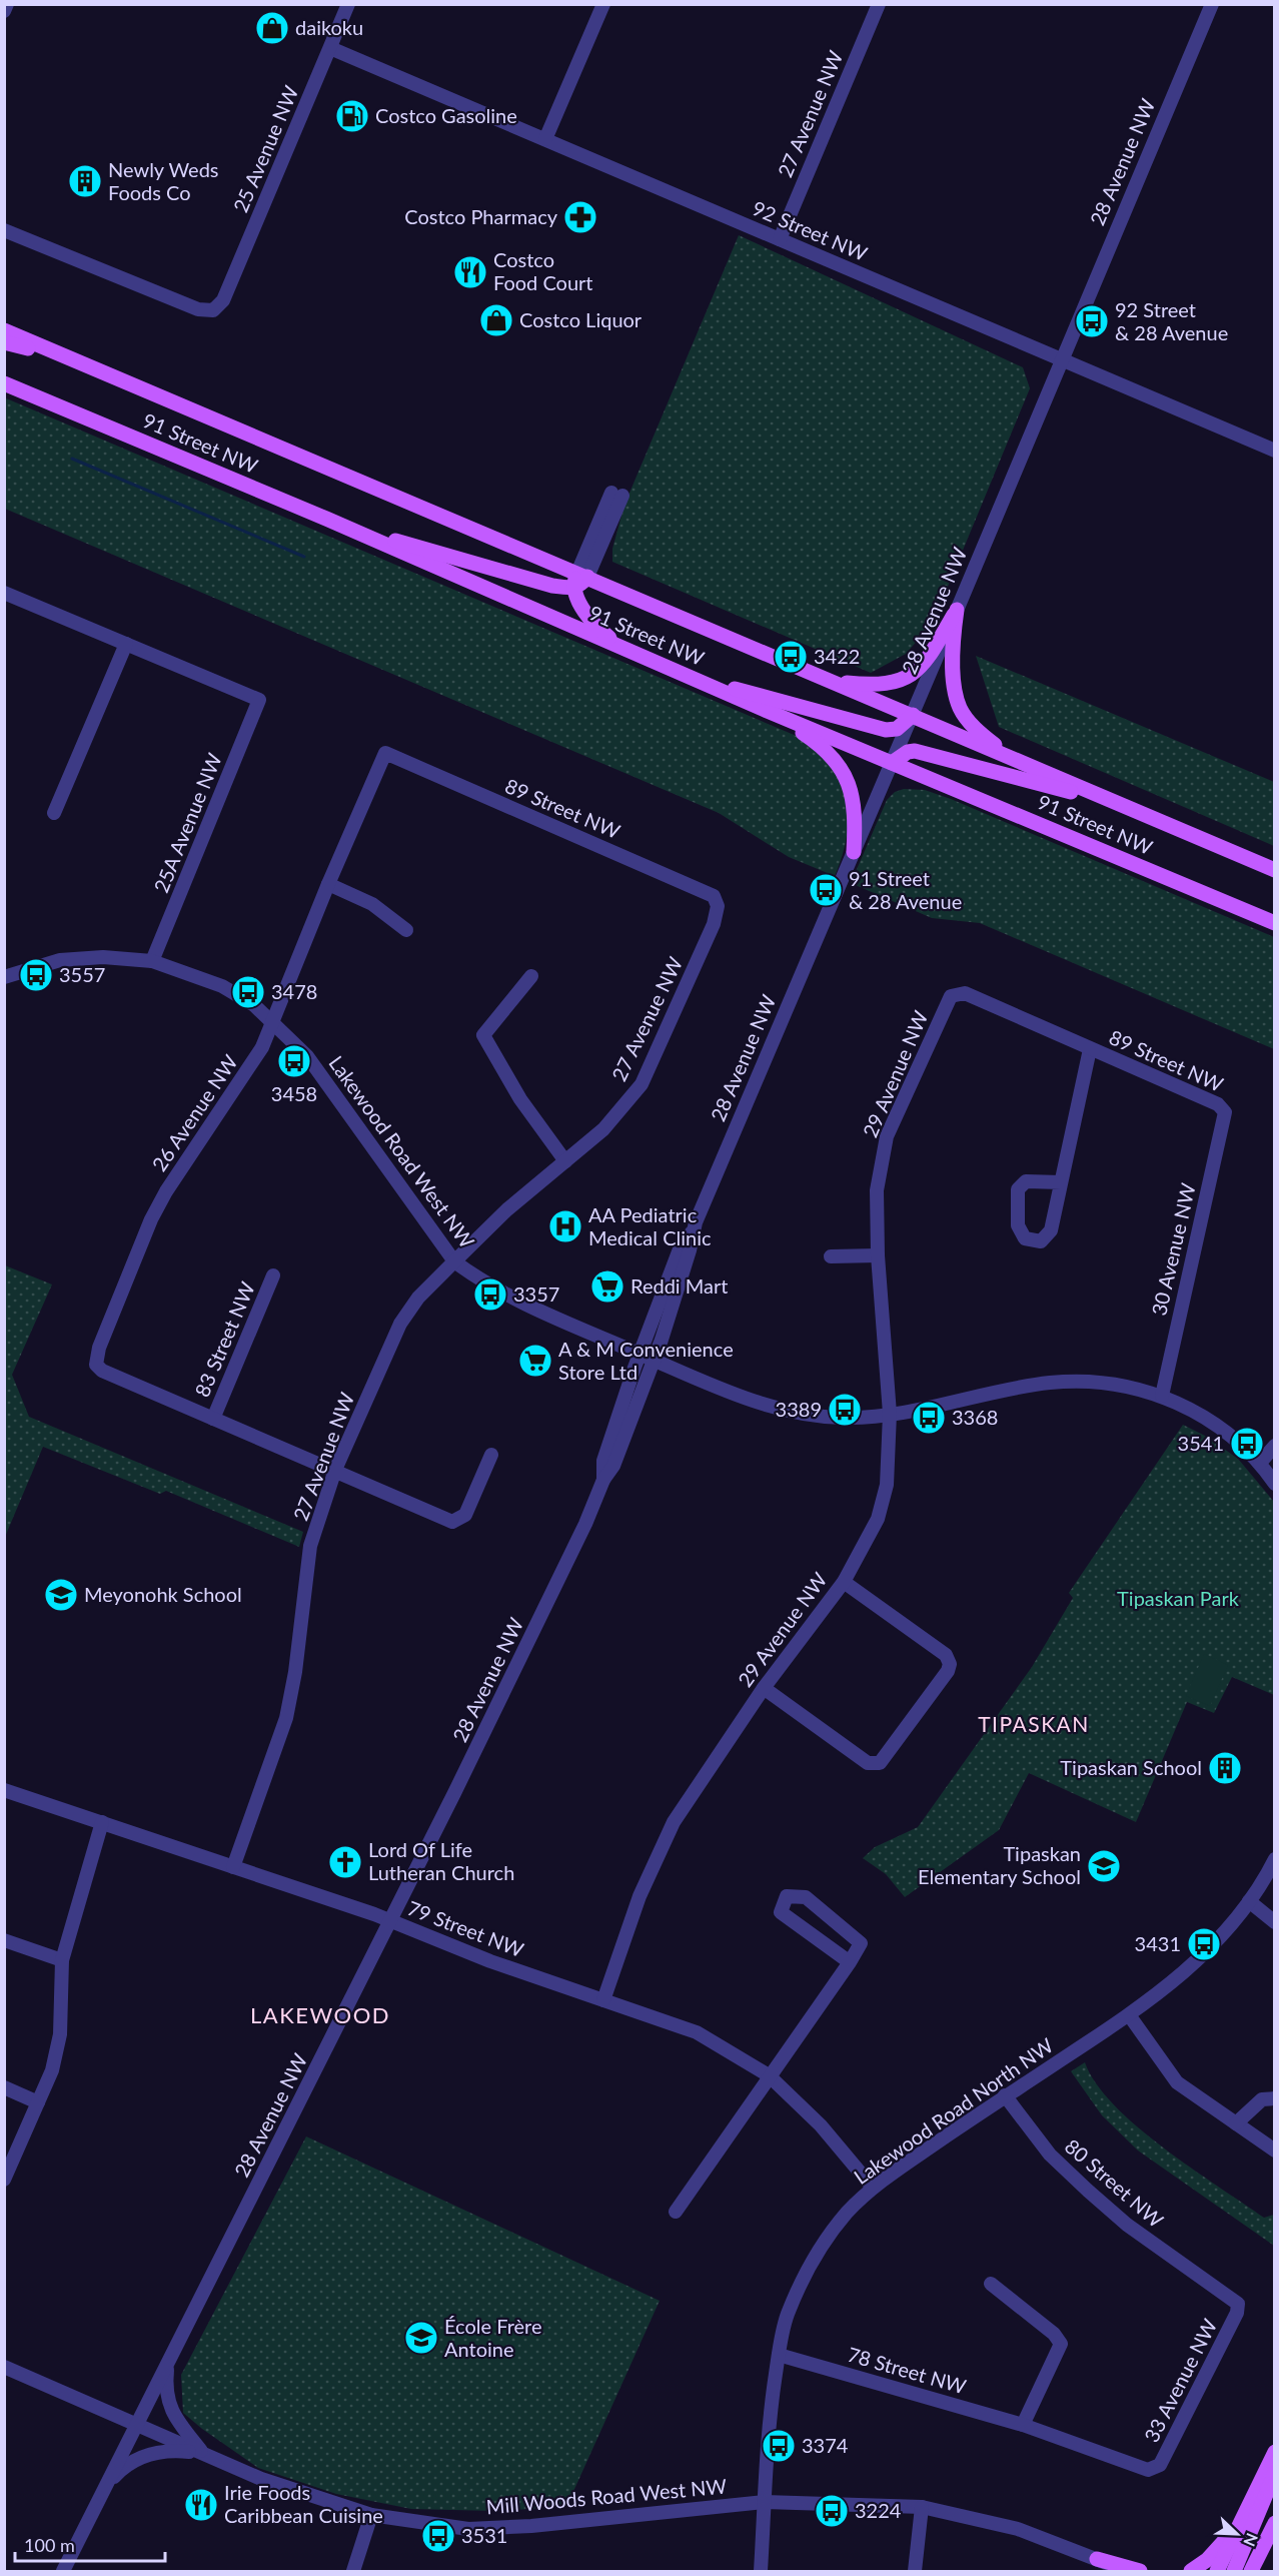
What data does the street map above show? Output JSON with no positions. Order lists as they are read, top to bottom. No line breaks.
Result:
{"streets":{"main road":["91 Street NW"],"street":["27 Avenue NW","25 Avenue NW","28 Avenue NW","92 Street NW","89 Street NW","25A Avenue NW","29 Avenue NW","26 Avenue NW","Lakewood Road West NW","30 Avenue NW","83 Street NW","79 Street NW","Lakewood Road North NW","80 Street NW","78 Street NW","33 Avenue NW","Mill Woods Road West NW"]},"crossings":[["27 Avenue NW","92 Street NW"],["27 Avenue NW","89 Street NW"],["27 Avenue NW","Lakewood Road West NW"],["27 Avenue NW","83 Street NW"],["27 Avenue NW","79 Street NW"],["25 Avenue NW","92 Street NW"],["28 Avenue NW","92 Street NW"],["28 Avenue NW","91 Street NW"],["28 Avenue NW","Lakewood Road West NW"],["28 Avenue NW","79 Street NW"],["28 Avenue NW","Mill Woods Road West NW"],["89 Street NW","29 Avenue NW"],["89 Street NW","26 Avenue NW"],["89 Street NW","30 Avenue NW"],["25A Avenue NW","Lakewood Road West NW"],["29 Avenue NW","Lakewood Road West NW"],["29 Avenue NW","79 Street NW"],["26 Avenue NW","Lakewood Road West NW"],["26 Avenue NW","83 Street NW"],["Lakewood Road West NW","30 Avenue NW"],["79 Street NW","Lakewood Road North NW"],["Lakewood Road North NW","80 Street NW"],["Lakewood Road North NW","78 Street NW"],["Lakewood Road North NW","Mill Woods Road West NW"],["80 Street NW","33 Avenue NW"],["78 Street NW","33 Avenue NW"]],"districts":["TIPASKAN","LAKEWOOD"],"parks":["Tipaskan Park"],"places":{"shop":["daikoku","Costco Liquor"],"fuel station":["Costco Gasoline"],"building":["Newly Weds Foods Co","Tipaskan School"],"pharmacy":["Costco Pharmacy"],"restaurant":["Costco Food Court","Irie Foods Caribbean Cuisine"],"bus stop":["92 Street & 28 Avenue","3422","91 Street & 28 Avenue","3557","3478","3458","3357","3389","3368","3541","3431","3374","3224","3531"],"hospital":["AA Pediatric Medical Clinic"],"supermarket":["Reddi Mart","A & M Convenience Store Ltd"],"school or university":["Meyonohk School","Tipaskan Elementary School","École Frère Antoine"],"church":["Lord Of Life Lutheran Church"]},"scale_bar":"100 m","north":"bottom right"}
